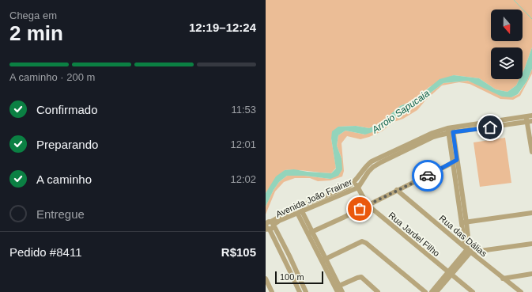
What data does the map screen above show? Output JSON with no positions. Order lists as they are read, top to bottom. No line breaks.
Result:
{"streets":{"street":["Avenida João Frainer","Rua Jardel Filho","Rua das Dálias"]},"crossings":[["Avenida João Frainer","Rua Jardel Filho"]],"water":["Arroio Sapucaia"],"scale_bar":"100 m","north":"bottom","page":{"heading":["2 min","Chega em","12:19–12:24"],"panel":["Pedido #8411","R$105"],"bar":"A caminho · 200 m","list":[["Confirmado","11:53"],["Preparando","12:01"],["A caminho","12:02"],"Entregue"],"scale":"100 m"}}
